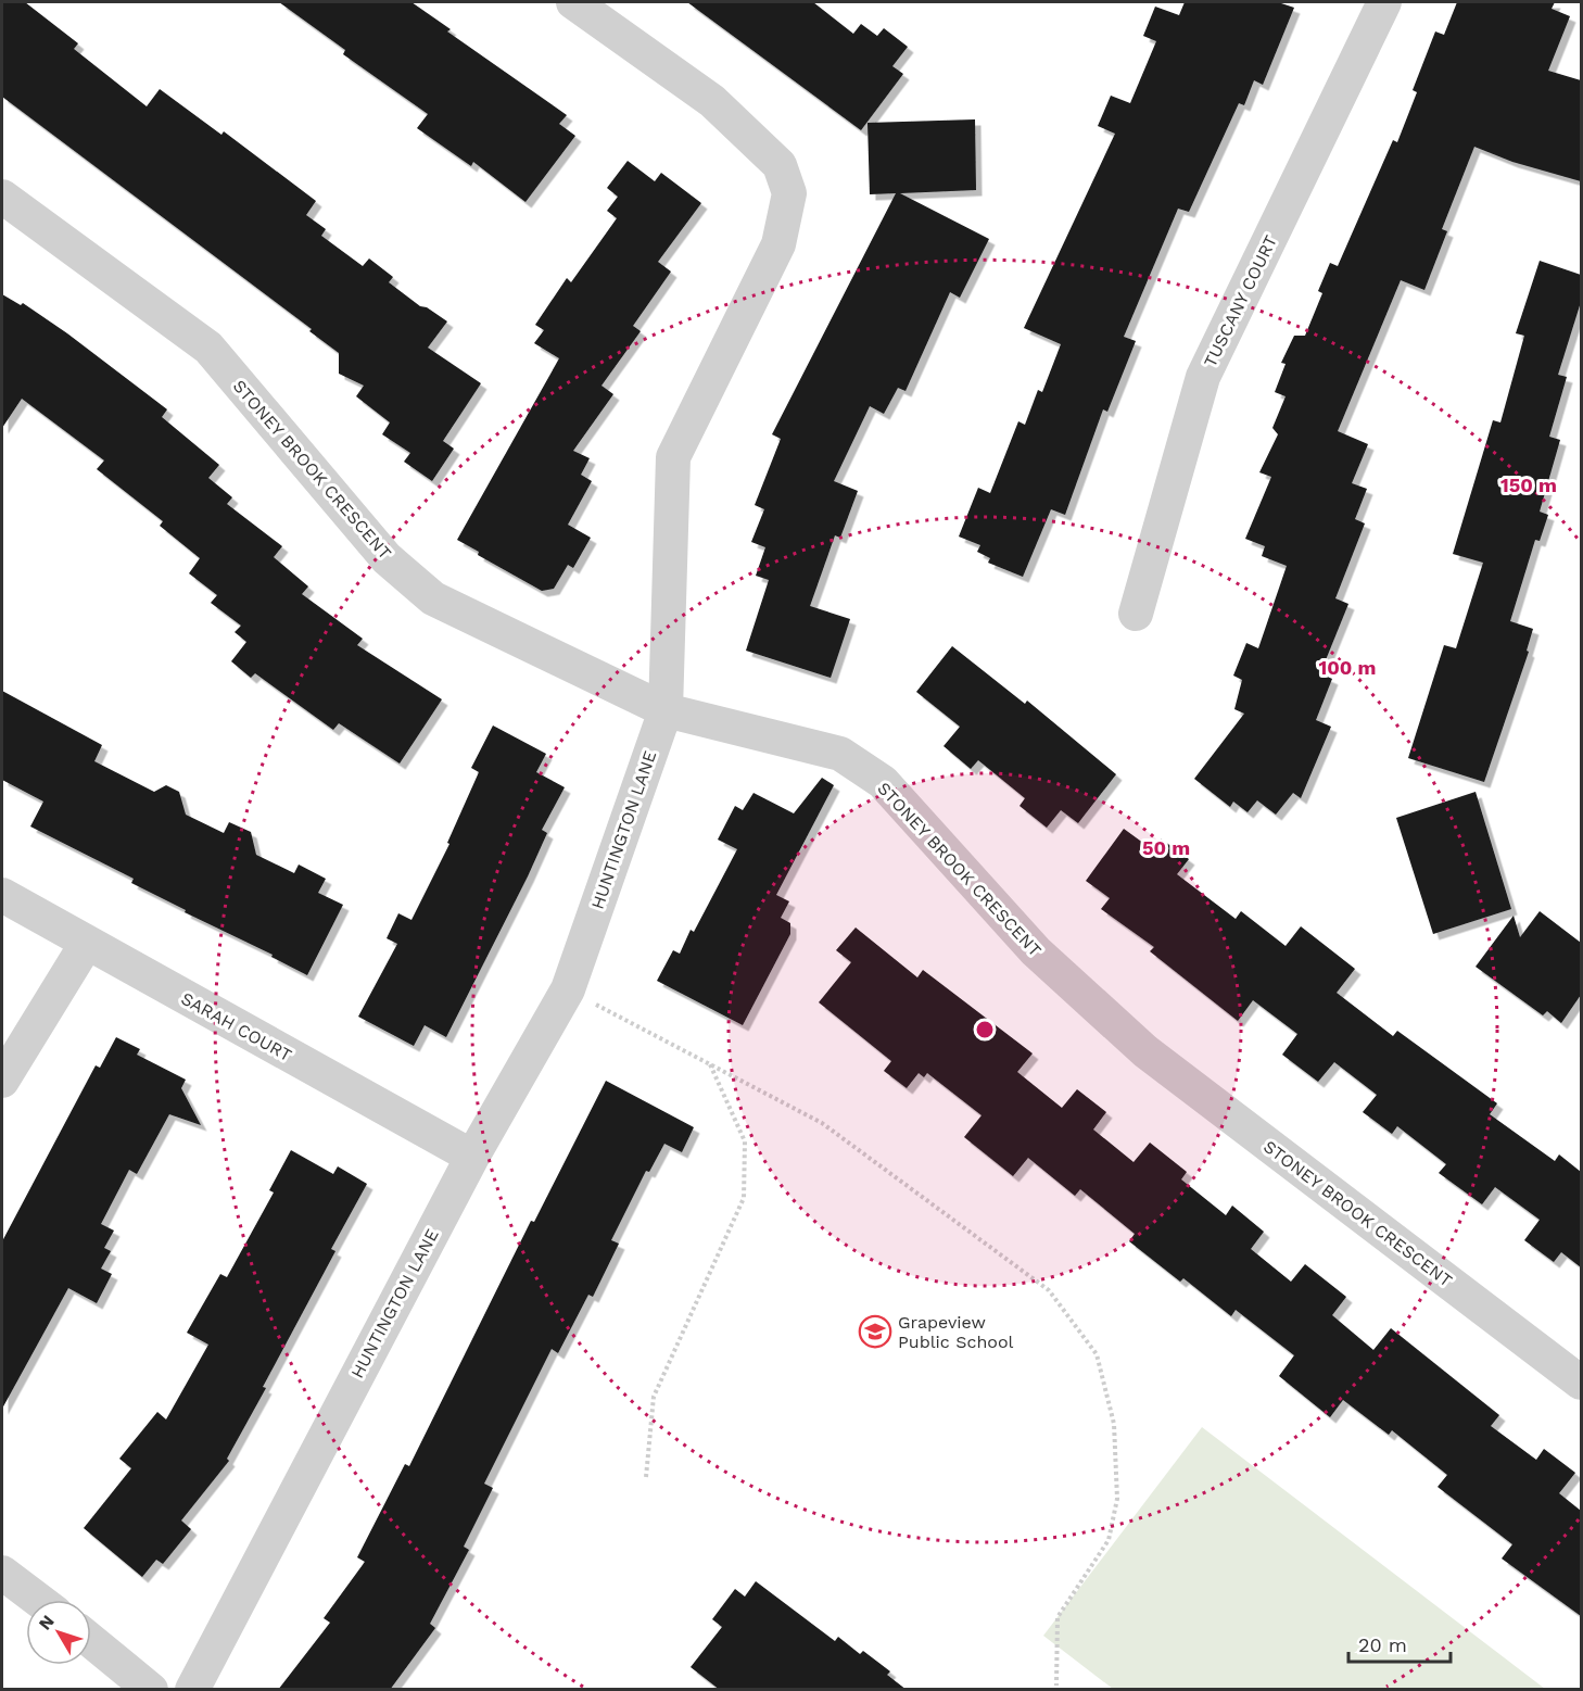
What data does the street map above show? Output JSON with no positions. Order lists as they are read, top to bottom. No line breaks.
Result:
{"streets":{"street":["TUSCANY COURT","STONEY BROOK CRESCENT","HUNTINGTON LANE","SARAH COURT"]},"crossings":[["STONEY BROOK CRESCENT","HUNTINGTON LANE"],["HUNTINGTON LANE","SARAH COURT"]],"places":{"school or university":["Grapeview Public School"]},"scale_bar":"20 m","north":"top left","rings":["150 m","100 m","50 m"]}
